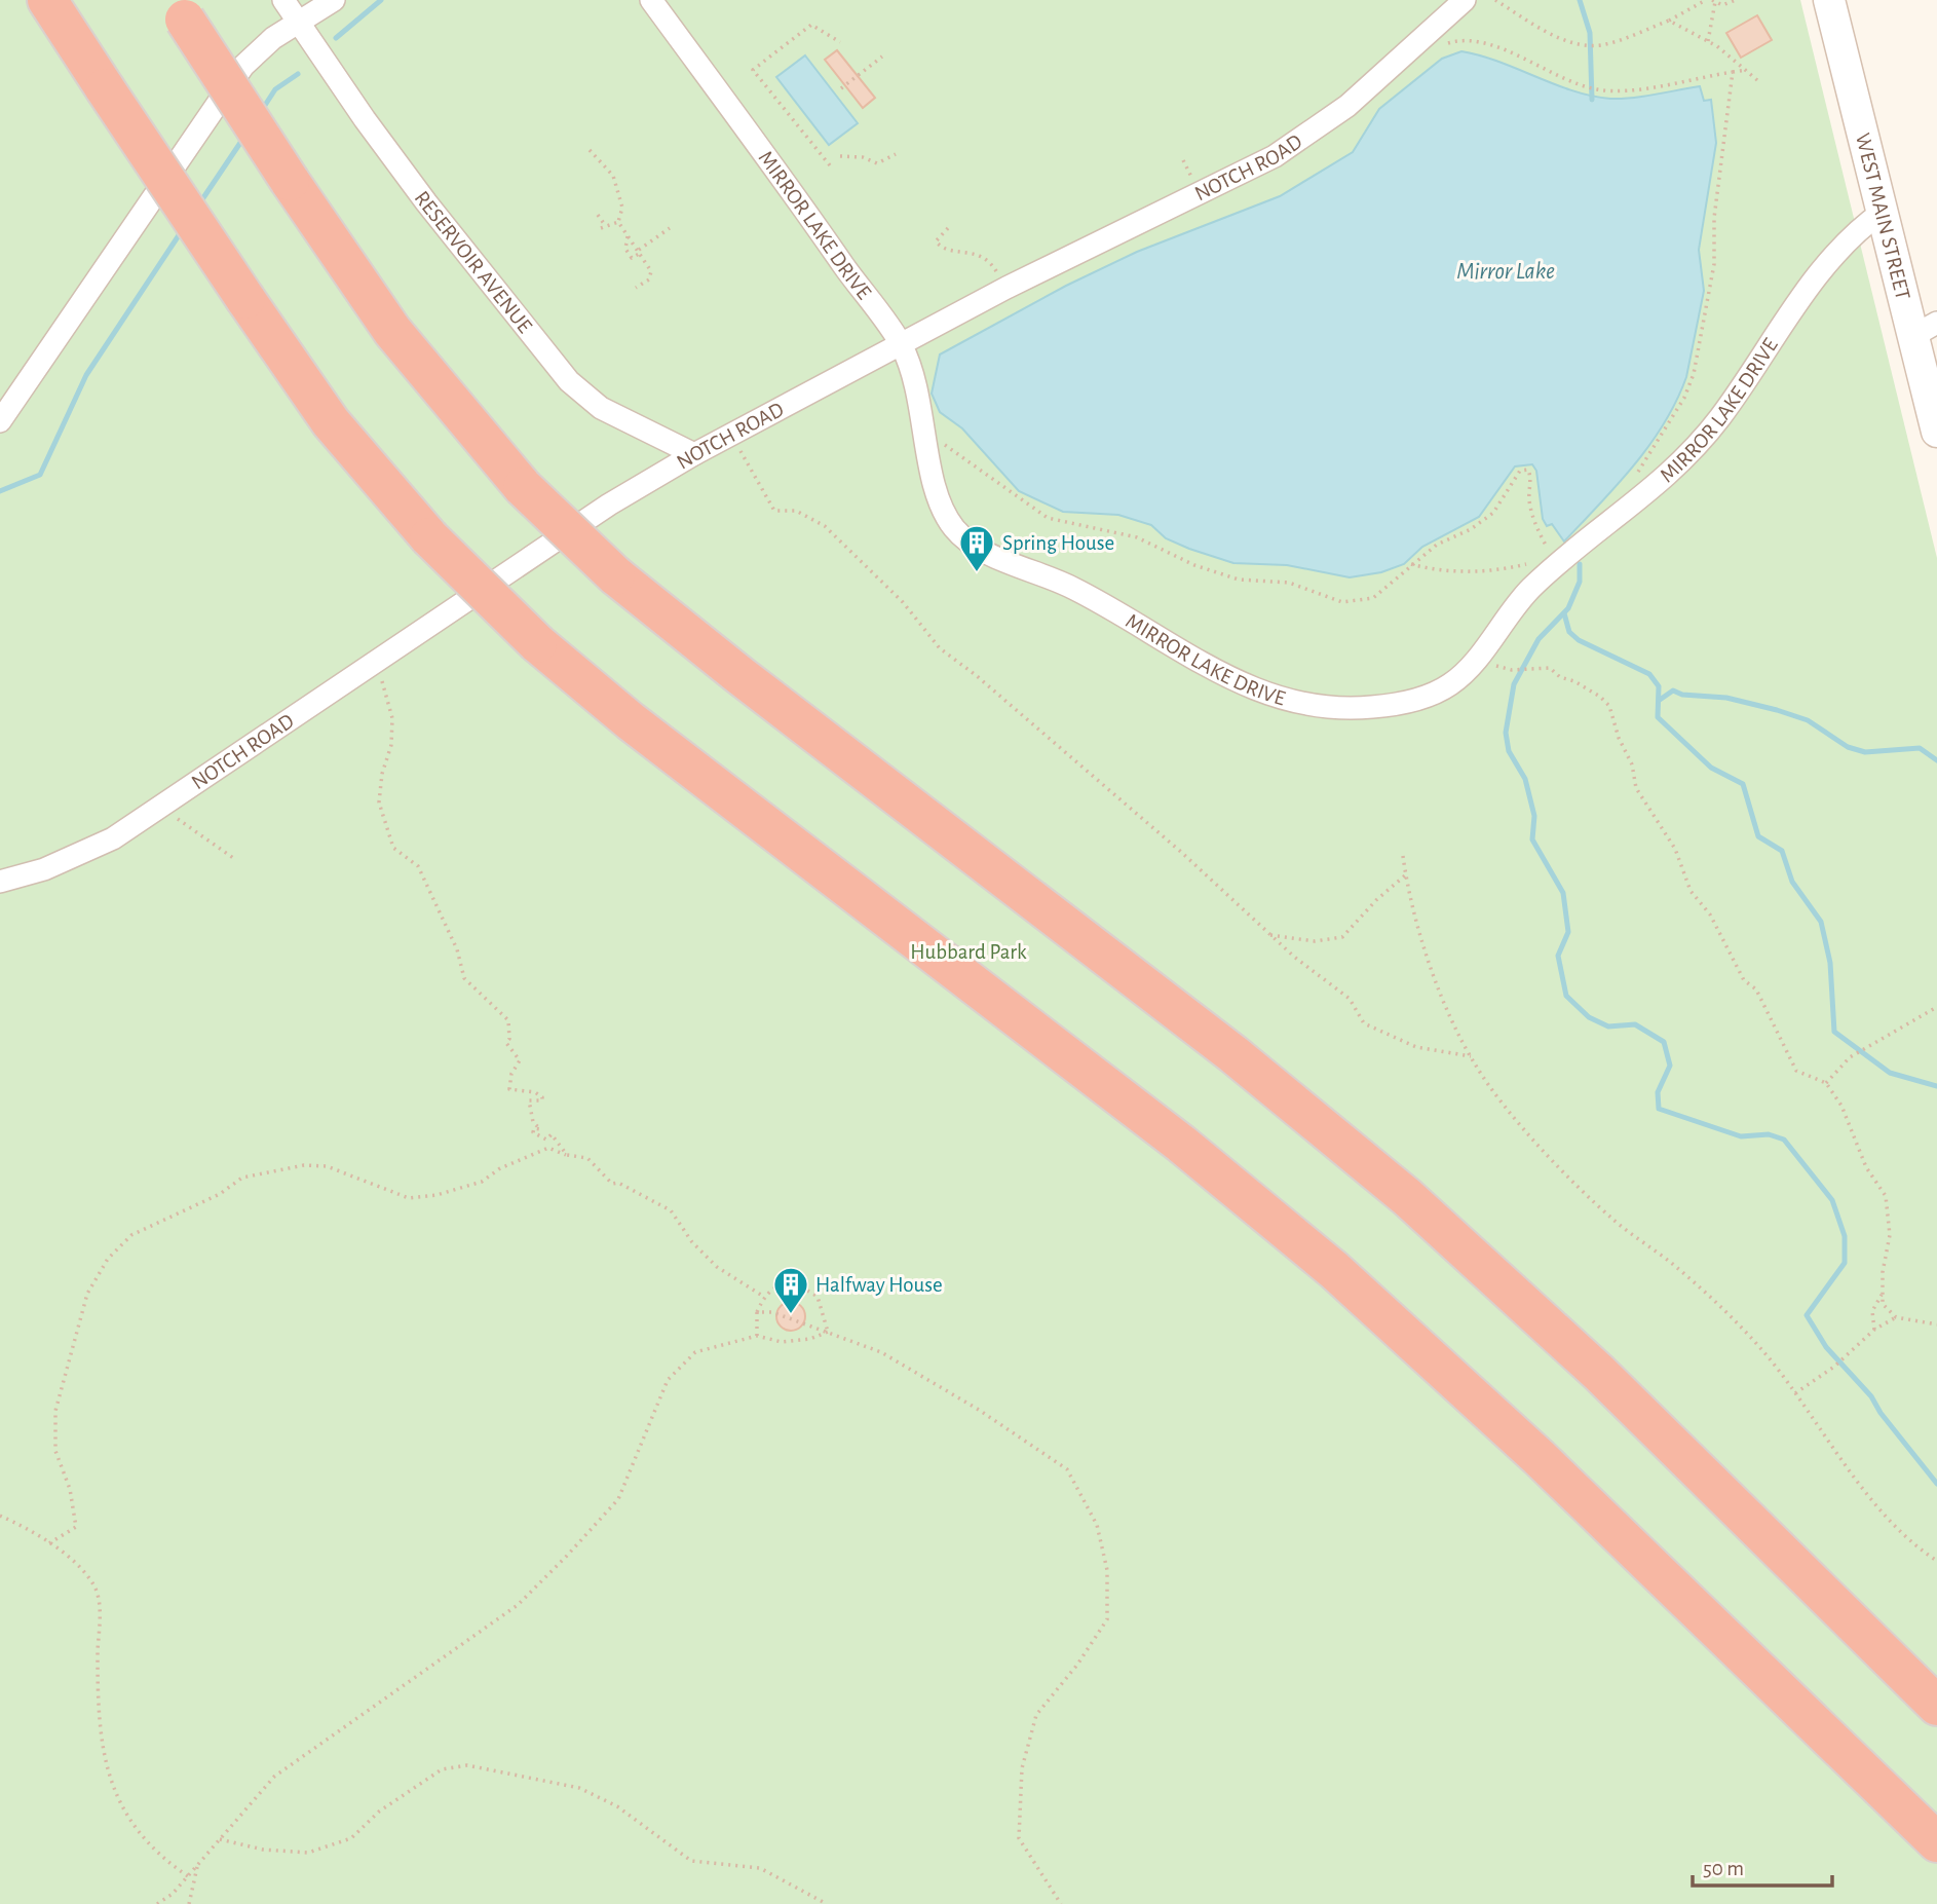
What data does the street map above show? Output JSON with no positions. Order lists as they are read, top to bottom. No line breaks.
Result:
{"streets":{"main road":["WEST MAIN STREET"],"street":["NOTCH ROAD","MIRROR LAKE DRIVE","RESERVOIR AVENUE"]},"crossings":[["NOTCH ROAD","MIRROR LAKE DRIVE"],["NOTCH ROAD","RESERVOIR AVENUE"],["WEST MAIN STREET","MIRROR LAKE DRIVE"]],"water":["Mirror Lake"],"parks":["Hubbard Park"],"places":{"building":["Spring House","Halfway House"]},"scale_bar":"50 m"}
